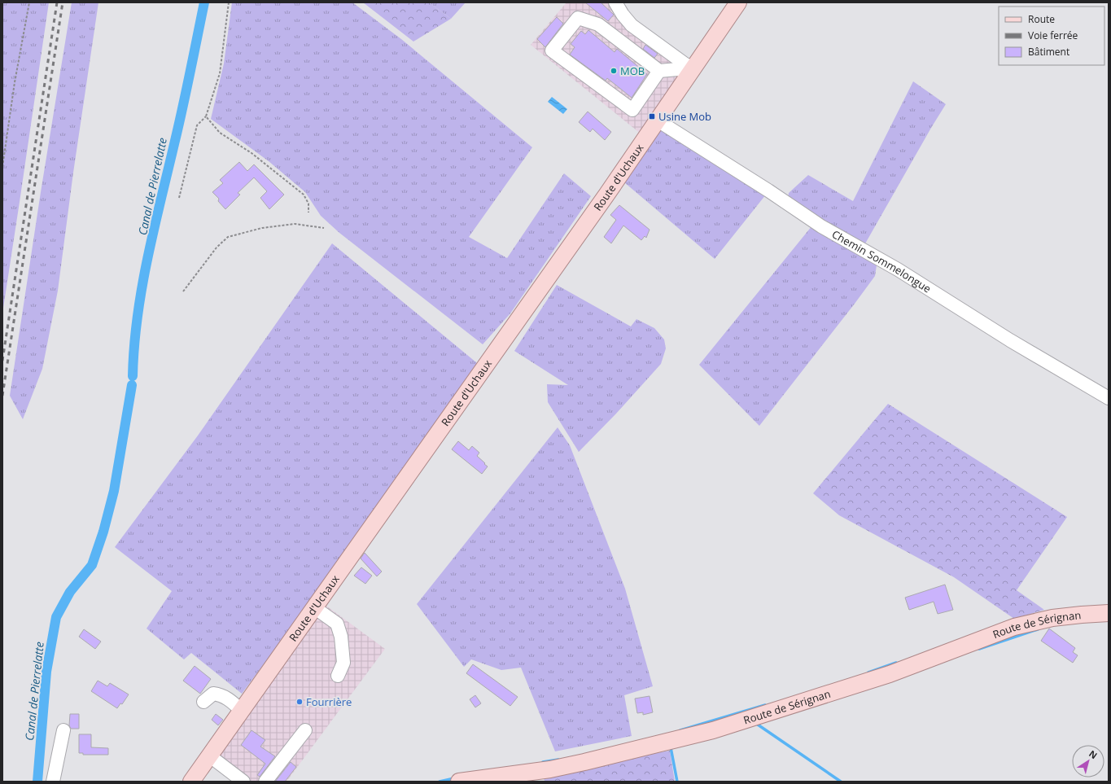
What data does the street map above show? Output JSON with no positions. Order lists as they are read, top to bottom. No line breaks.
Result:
{"streets":{"main road":["Route d'Uchaux","Route de Sérignan"],"street":["Chemin Sommelongue"]},"crossings":[["Route d'Uchaux","Chemin Sommelongue"]],"water":["Canal de Pierrelatte"],"places":{"other":["MOB","Fourrière"],"transit":["Usine Mob"]},"legend":["Route","Voie ferrée","Bâtiment"],"north":"top right"}
